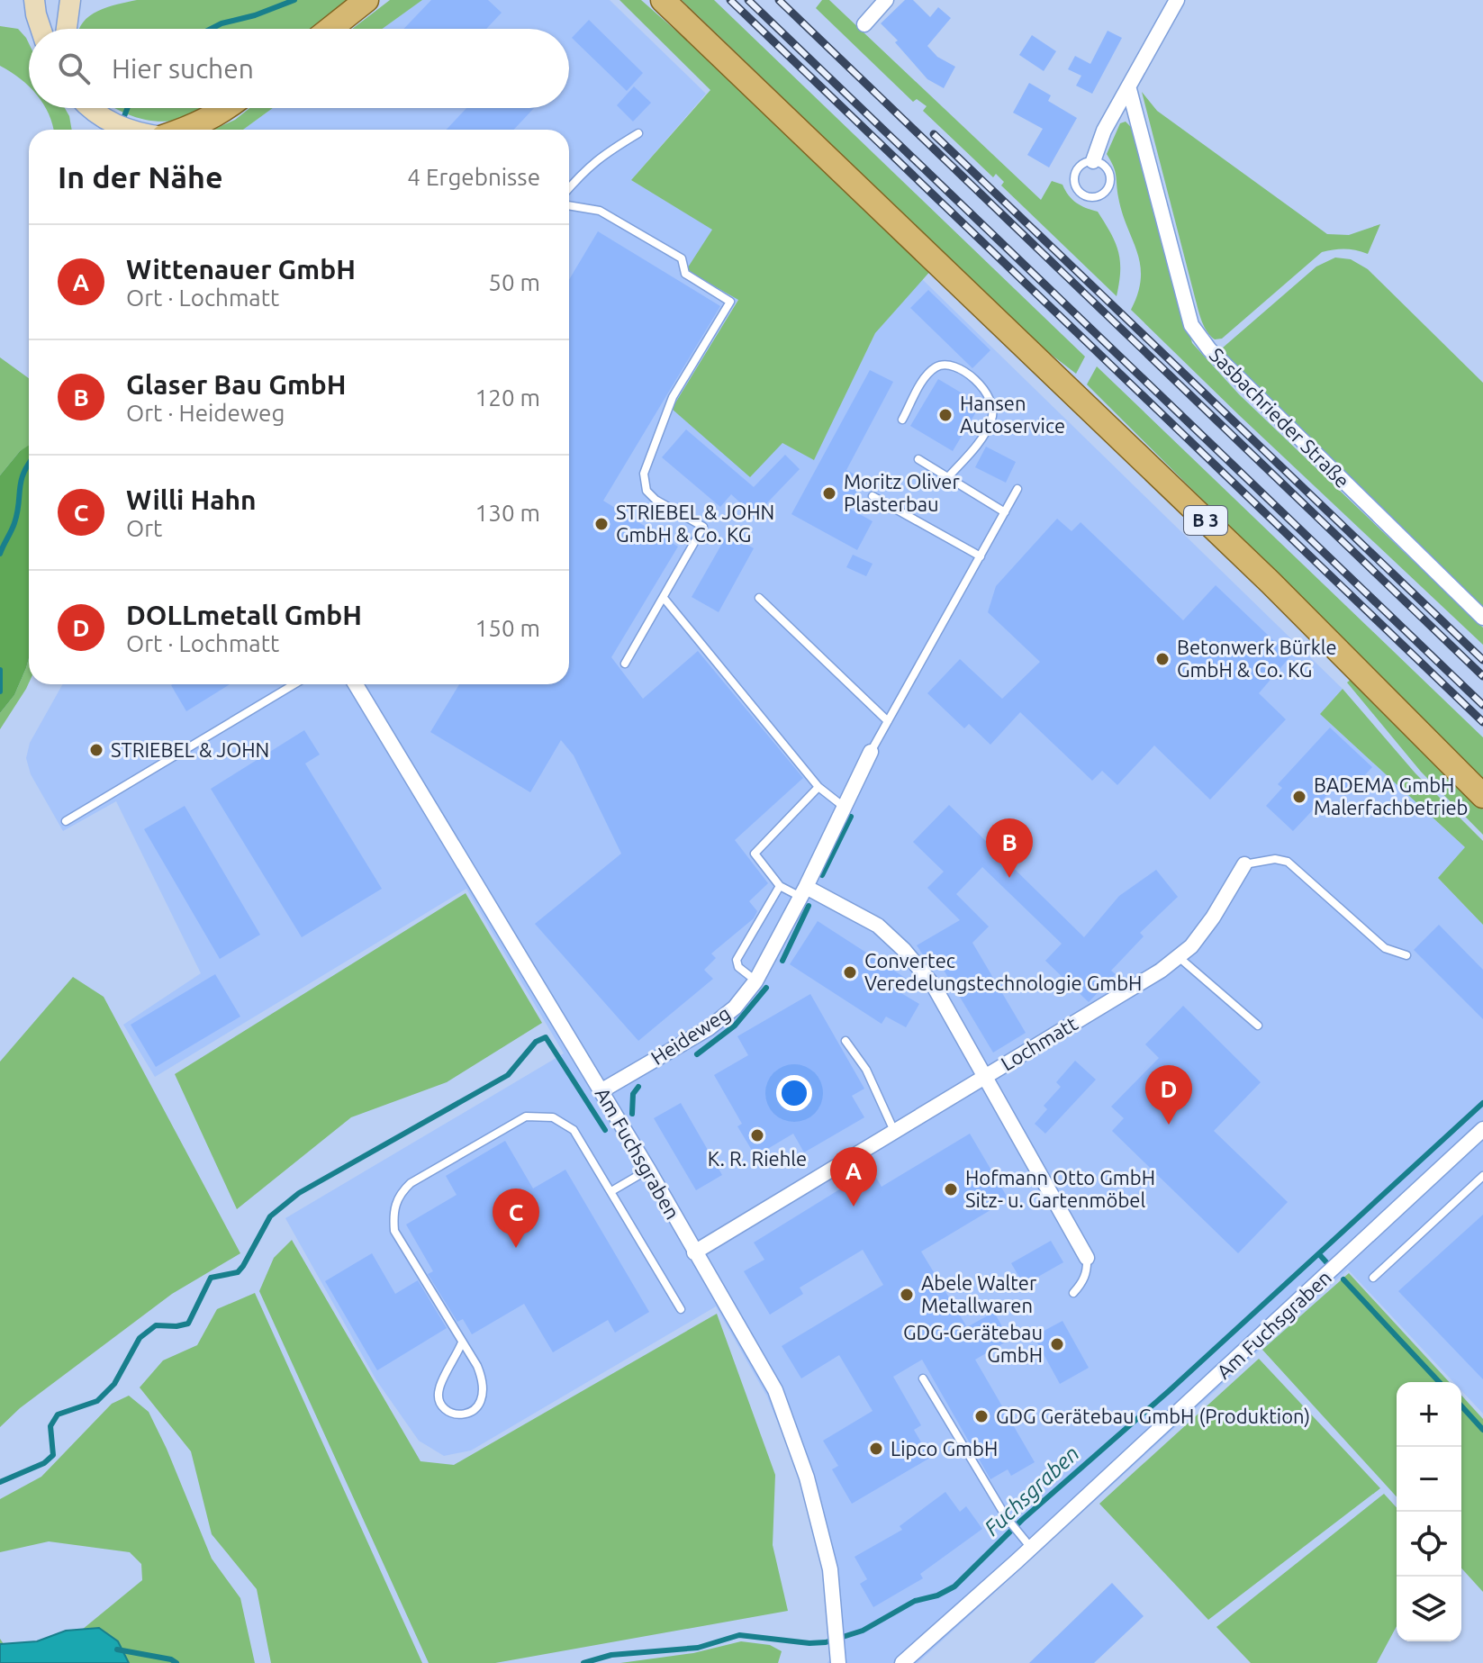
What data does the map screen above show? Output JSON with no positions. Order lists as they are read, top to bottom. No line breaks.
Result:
{"streets":{"main road":["B 3"],"street":["Sasbachrieder Straße","Heideweg","Lochmatt","Am Fuchsgraben"]},"crossings":[["Heideweg","Am Fuchsgraben"],["Lochmatt","Am Fuchsgraben"]],"water":["Fuchsgraben"],"places":["Hansen Autoservice","Moritz Oliver Plasterbau","STRIEBEL & JOHN GmbH & Co. KG","Betonwerk Bürkle GmbH & Co. KG","STRIEBEL & JOHN","BADEMA GmbH Malerfachbetrieb","Convertec Veredelungstechnologie GmbH","K. R. Riehle","Hofmann Otto GmbH Sitz- u. Gartenmöbel","Abele Walter Metallwaren","GDG-Gerätebau GmbH","GDG Gerätebau GmbH (Produktion)","Lipco GmbH"],"page":{"search":"Hier suchen","heading":["In der Nähe","4 Ergebnisse"],"list":[{"mark":"A","name":"Wittenauer GmbH","note":"Ort · Lochmatt","value":"50 m"},{"mark":"B","name":"Glaser Bau GmbH","note":"Ort · Heideweg","value":"120 m"},{"mark":"C","name":"Willi Hahn","note":"Ort","value":"130 m"},{"mark":"D","name":"DOLLmetall GmbH","note":"Ort · Lochmatt","value":"150 m"}],"pins":["B","D","A","C"],"map_buttons":["+","−"]}}
